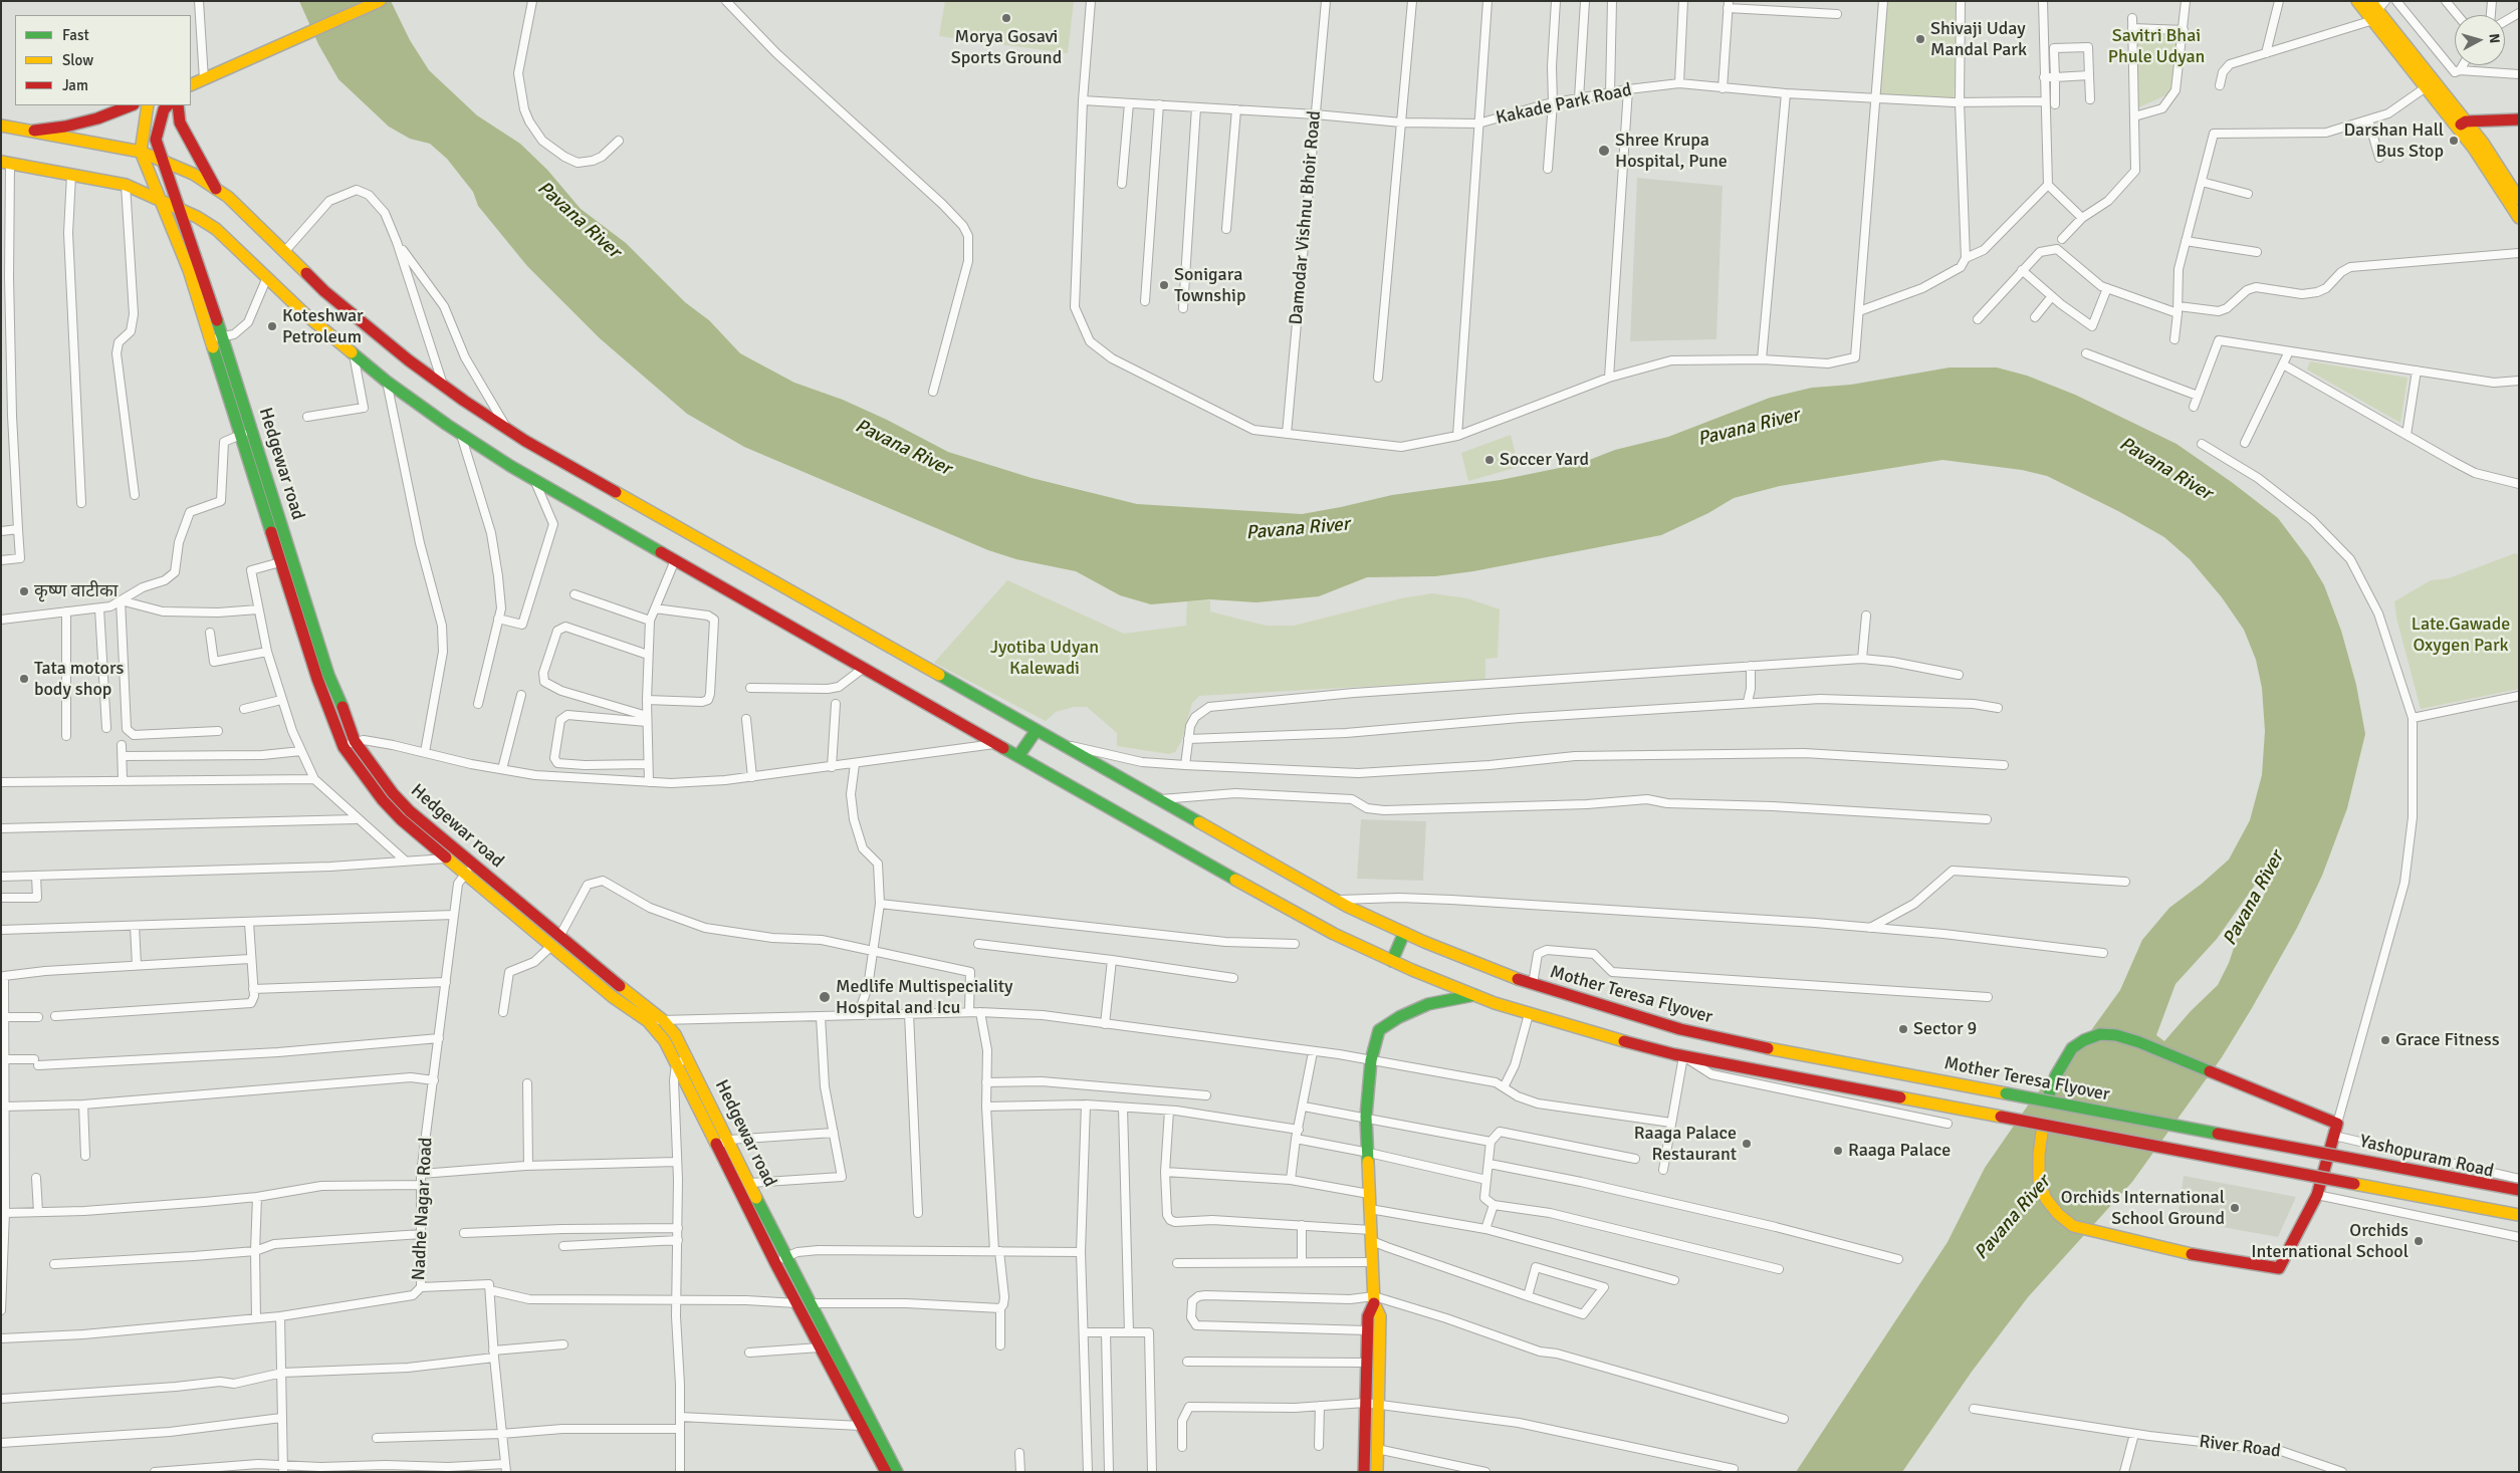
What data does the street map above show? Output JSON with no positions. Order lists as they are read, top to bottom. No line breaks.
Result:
{"streets":{"main road":["Hedgewar road","Mother Teresa Flyover"],"street":["Kakade Park Road","Damodar Vishnu Bhoir Road","Yashopuram Road","Nadhe Nagar Road","River Road"]},"crossings":[["Kakade Park Road","Damodar Vishnu Bhoir Road"],["Hedgewar road","Mother Teresa Flyover"],["Hedgewar road","Nadhe Nagar Road"]],"water":["Pavana River"],"parks":["Savitri Bhai Phule Udyan","Late.Gawade Oxygen Park","Jyotiba Udyan Kalewadi"],"places":["Morya Gosavi Sports Ground","Shivaji Uday Mandal Park","Darshan Hall Bus Stop","Shree Krupa Hospital, Pune","Sonigara Township","Koteshwar Petroleum","Soccer Yard","कृष्ण वाटीका","Tata motors body shop","Medlife Multispeciality Hospital and Icu","Sector 9","Grace Fitness","Raaga Palace Restaurant","Raaga Palace","Orchids International School Ground","Orchids International School"],"legend":["Fast","Slow","Jam"],"north":"right"}
